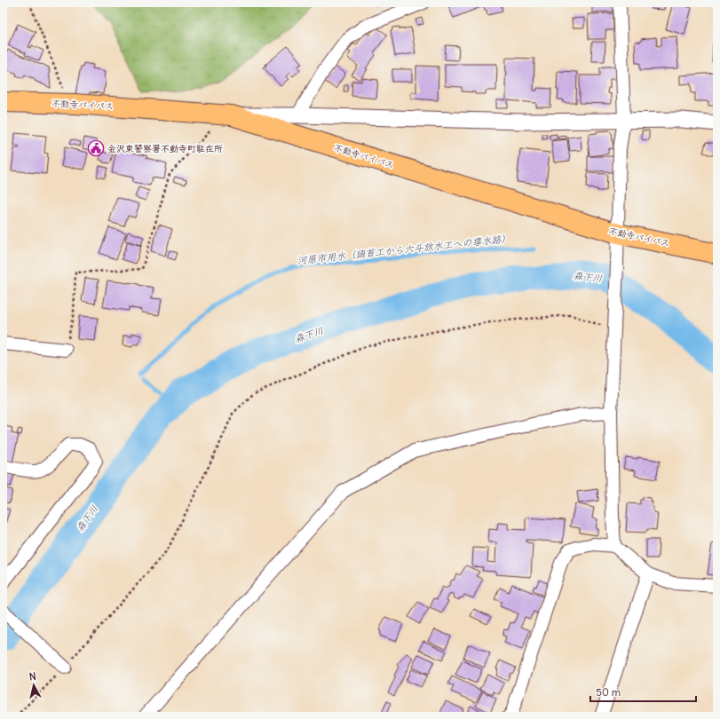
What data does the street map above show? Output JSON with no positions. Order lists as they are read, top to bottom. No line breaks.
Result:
{"streets":{"highway":["不動寺バイパス"]},"water":["河原市用水（頭首工から六斗放水工への導水路）","森下川"],"places":{"public building":["金沢東警察署不動寺町駐在所"]},"scale_bar":"50 m","north":"top"}
